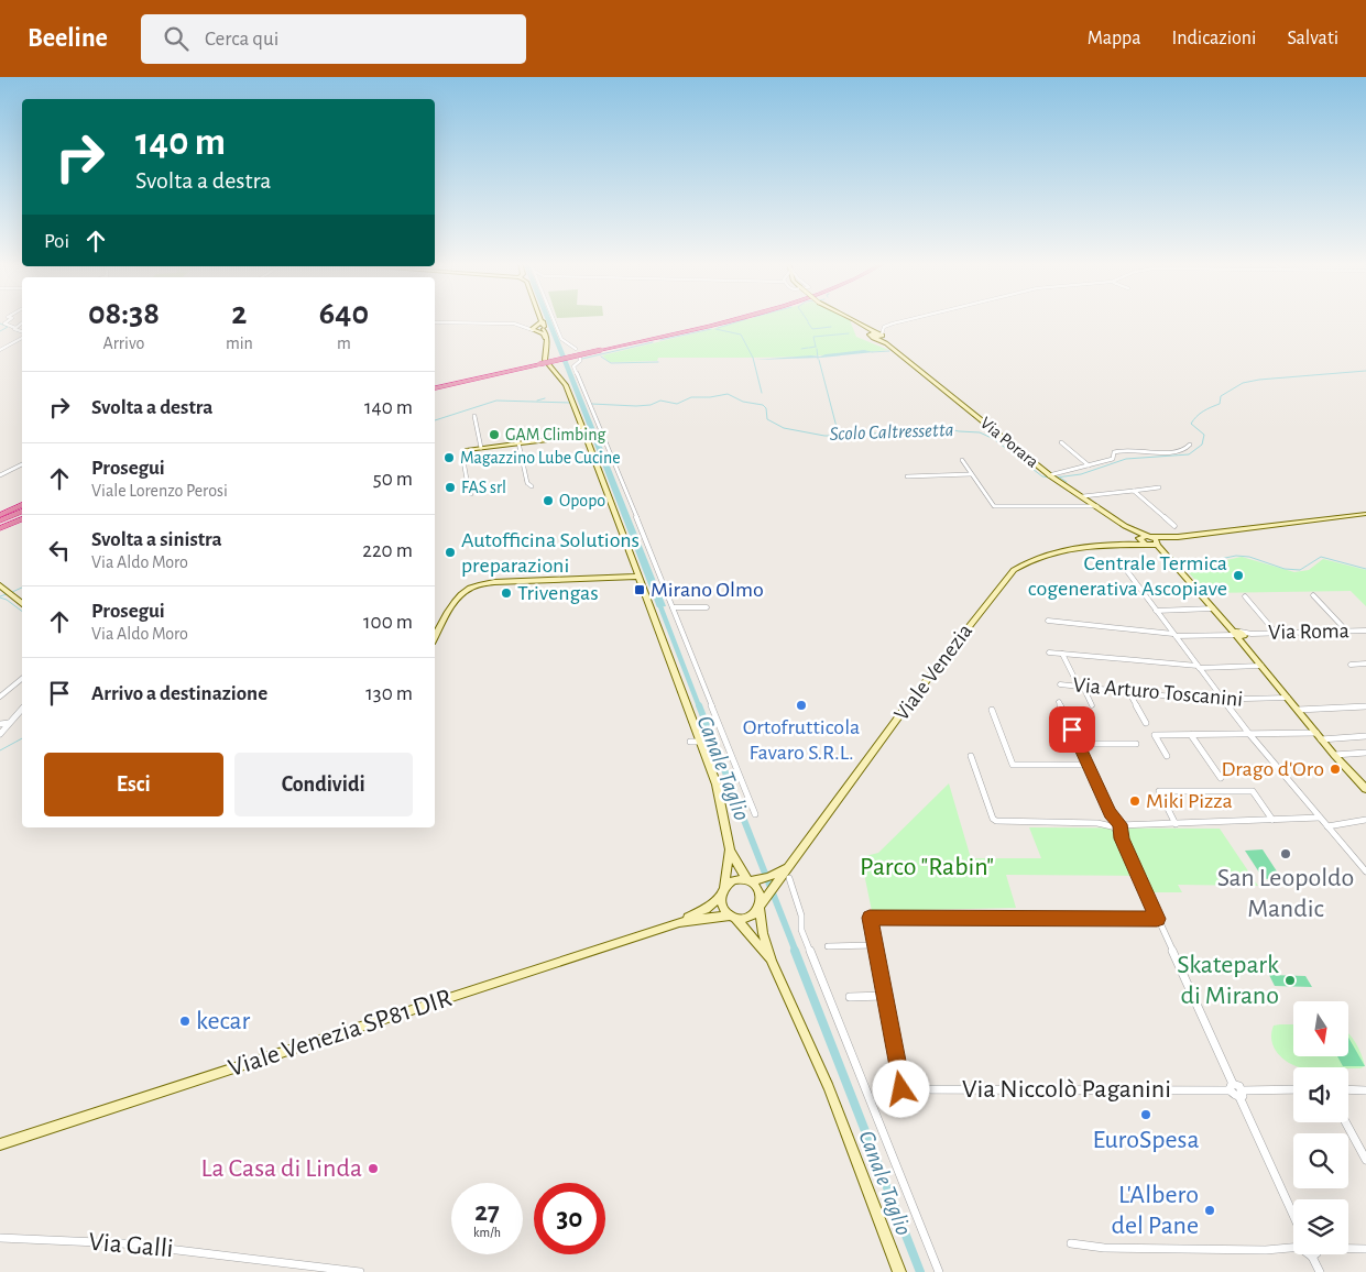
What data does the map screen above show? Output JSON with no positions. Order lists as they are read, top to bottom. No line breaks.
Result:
{"streets":{"main road":["Via Porara","Viale Venezia","Viale Venezia SP81 DIR"],"street":["Via Roma","Via Arturo Toscanini","Via Niccolò Paganini","Via Galli"]},"crossings":[["Via Porara","Viale Venezia"]],"water":["Scolo Caltressetta","Canale Taglio"],"parks":["Parco \"Rabin\""],"places":{"other":["GAM Climbing","Magazzino Lube Cucine","FAS srl","Opopo","Autofficina Solutions preparazioni","Centrale Termica cogenerativa Ascopiave","Trivengas","Ortofrutticola Favaro S.R.L.","Drago d'Oro","Miki Pizza","San Leopoldo Mandic","Skatepark di Mirano","kecar","EuroSpesa","La Casa di Linda","L'Albero del Pane"],"transit":["Mirano Olmo"]},"north":"bottom","page":{"header":"Beeline","search":"Cerca qui","nav":["Mappa","Indicazioni","Salvati"],"turn":["140 m","Svolta a destra"],"then":"Poi","eta":["08:38","Arrivo","2","min","640","m"],"list":[{"name":"Svolta a destra","value":"140 m"},{"name":"Prosegui","note":"Viale Lorenzo Perosi","value":"50 m"},{"name":"Svolta a sinistra","note":"Via Aldo Moro","value":"220 m"},{"name":"Prosegui","note":"Via Aldo Moro","value":"100 m"},{"name":"Arrivo a destinazione","value":"130 m"}],"buttons":["Esci","Condividi"],"speed":"27 km/h","limit":"30"}}
